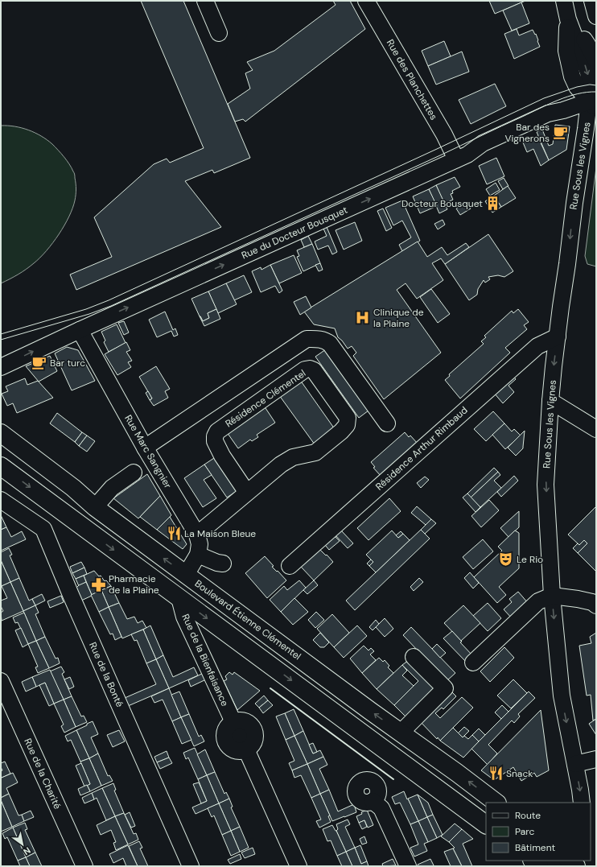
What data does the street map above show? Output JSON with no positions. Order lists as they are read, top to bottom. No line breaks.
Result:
{"streets":{"main road":["Boulevard Étienne Clémentel"],"street":["Rue des Planchettes","Rue Sous les Vignes","Rue du Docteur Bousquet","Résidence Clémentel","Résidence Arthur Rimbaud","Rue Marc Sangnier","Rue de la Bienfaisance","Rue de la Bonté","Rue de la Charité"]},"crossings":[["Rue des Planchettes","Rue du Docteur Bousquet"],["Rue Sous les Vignes","Rue du Docteur Bousquet"],["Rue Sous les Vignes","Résidence Arthur Rimbaud"],["Rue du Docteur Bousquet","Rue Marc Sangnier"],["Résidence Clémentel","Rue Marc Sangnier"]],"one_way":["Rue Sous les Vignes","Rue du Docteur Bousquet"],"places":{"cafe":["Bar des Vignerons","Bar turc"],"building":["Docteur Bousquet"],"hospital":["Clinique de la Plaine"],"restaurant":["La Maison Bleue","Snack"],"theatre":["Le Rio"],"pharmacy":["Pharmacie de la Plaine"]},"legend":["Route","Parc","Bâtiment"],"north":"bottom right"}
